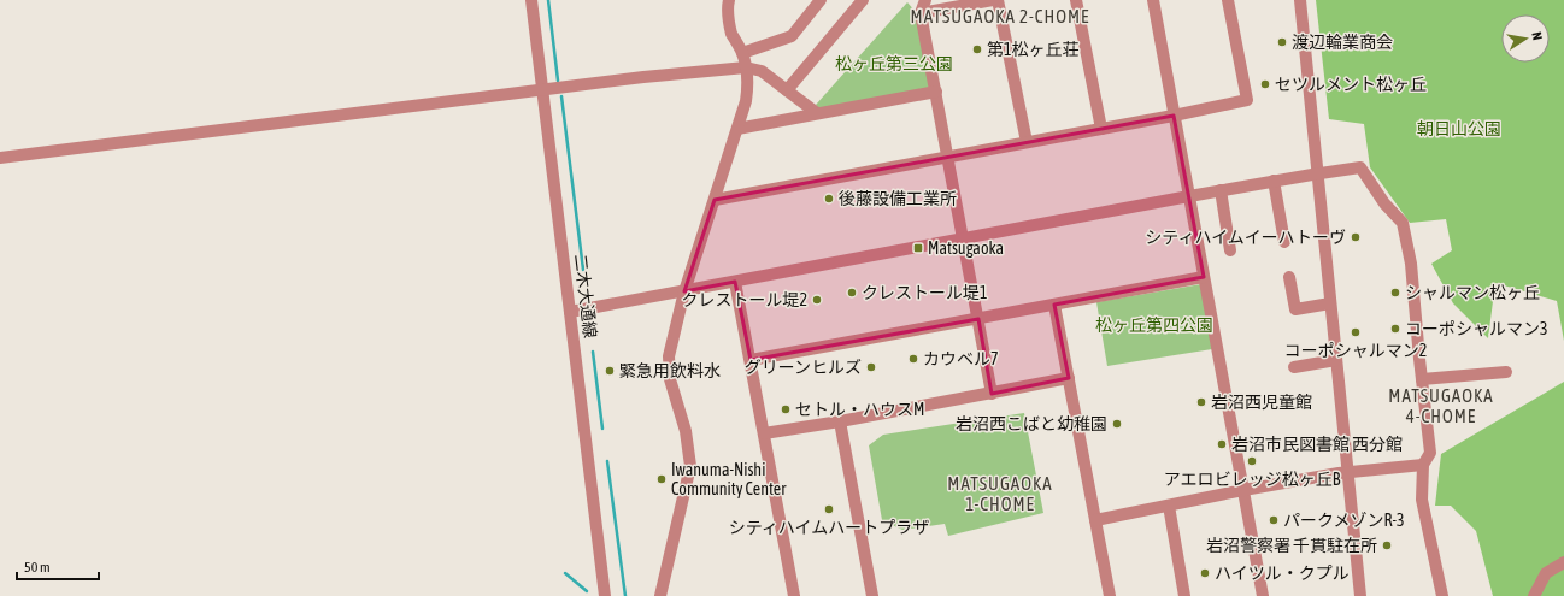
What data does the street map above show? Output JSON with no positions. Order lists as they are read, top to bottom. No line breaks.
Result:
{"streets":{"street":["二木大通線"]},"districts":["MATSUGAOKA 2-CHOME","MATSUGAOKA 4-CHOME","MATSUGAOKA 1-CHOME"],"parks":["松ヶ丘第三公園","朝日山公園","松ヶ丘第四公園"],"places":{"other":["渡辺輪業商会","第1松ヶ丘荘","セツルメント松ヶ丘","後藤設備工業所","シティハイムイーハトーヴ","クレストール堤1","シャルマン松ヶ丘","クレストール堤2","コーポシャルマン3","コーポシャルマン2","カウベル7","グリーンヒルズ","緊急用飲料水","岩沼西児童館","セトル・ハウスM","岩沼西こばと幼稚園","岩沼市民図書館 西分館","アエロビレッジ松ヶ丘B","Iwanuma-Nishi Community Center","シティハイムハートプラザ","パークメゾンR-3","岩沼警察署 千貫駐在所","ハイツル・クプル"],"transit":["Matsugaoka"]},"scale_bar":"50 m","north":"right"}
